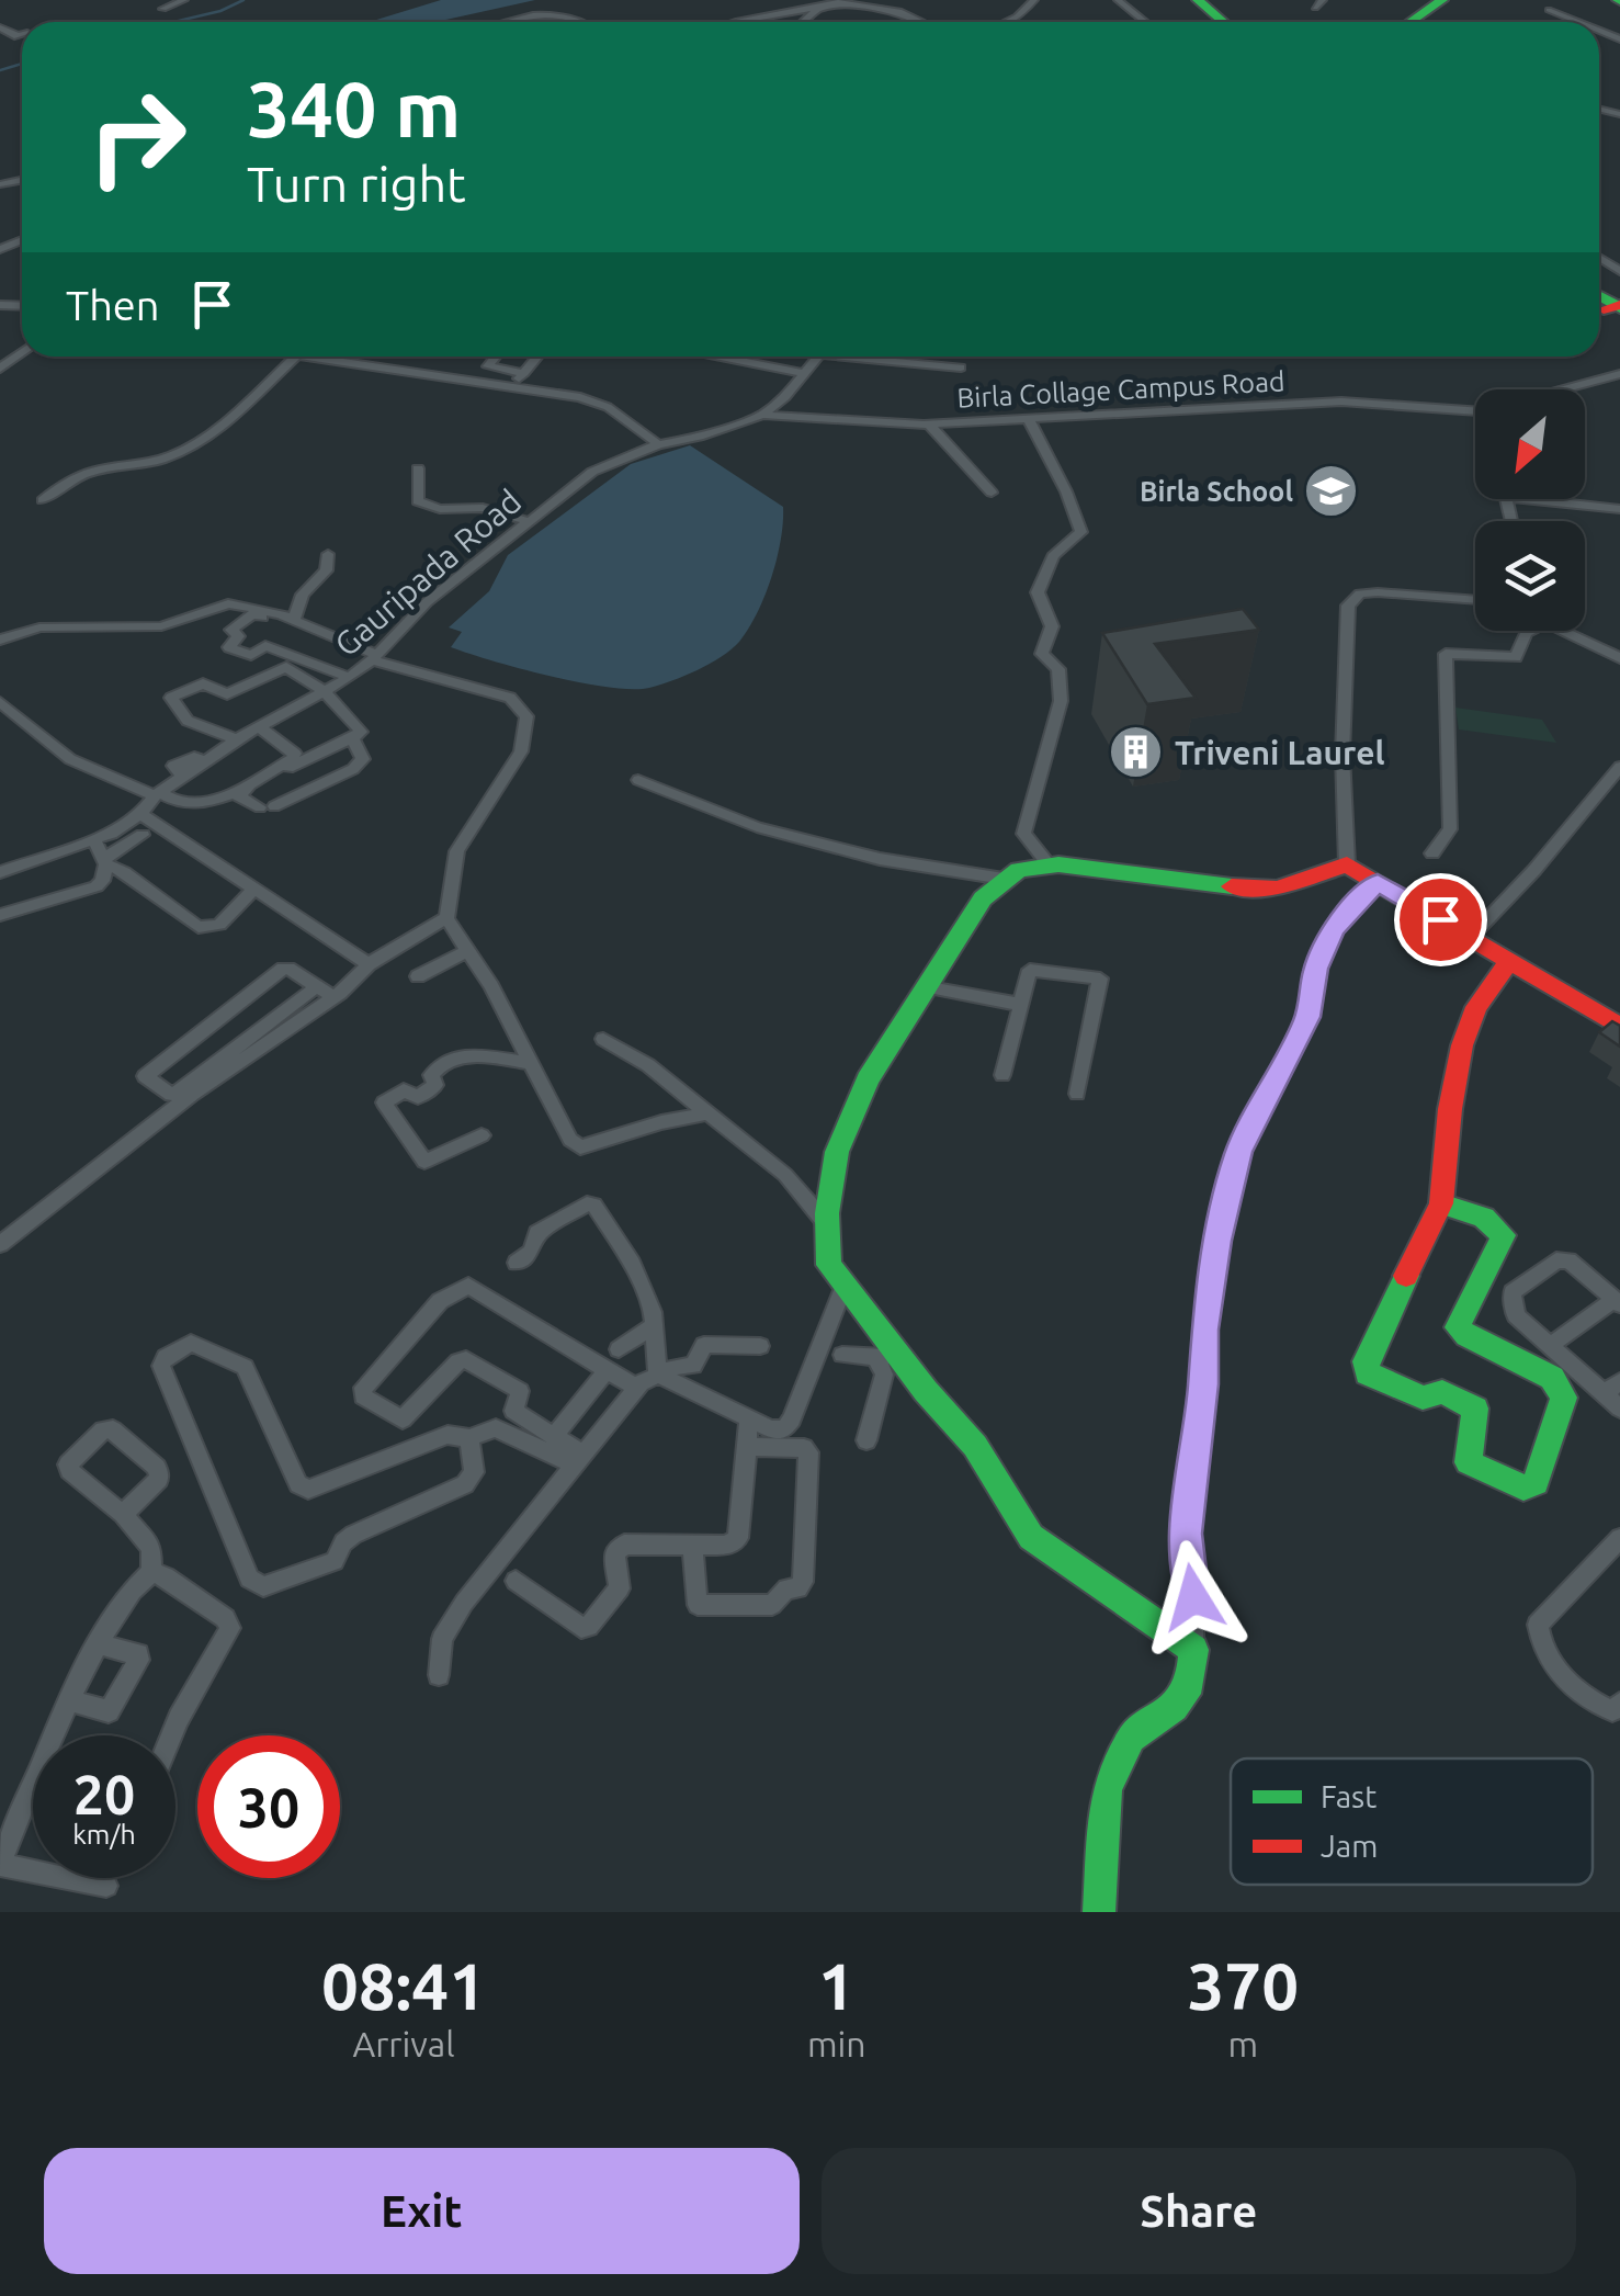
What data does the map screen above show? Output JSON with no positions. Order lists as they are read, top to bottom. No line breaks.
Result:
{"streets":{"street":["Birla Collage Campus Road","Gauripada Road"]},"crossings":[["Birla Collage Campus Road","Gauripada Road"]],"places":{"school or university":["Birla School"],"building":["Triveni Laurel"]},"legend":["Fast","Jam"],"north":"bottom left","page":{"turn":["340 m","Turn right"],"then":"Then","speed":"20 km/h","limit":"30","eta":["08:41","Arrival","1","min","370","m"],"buttons":["Exit","Share"]}}
